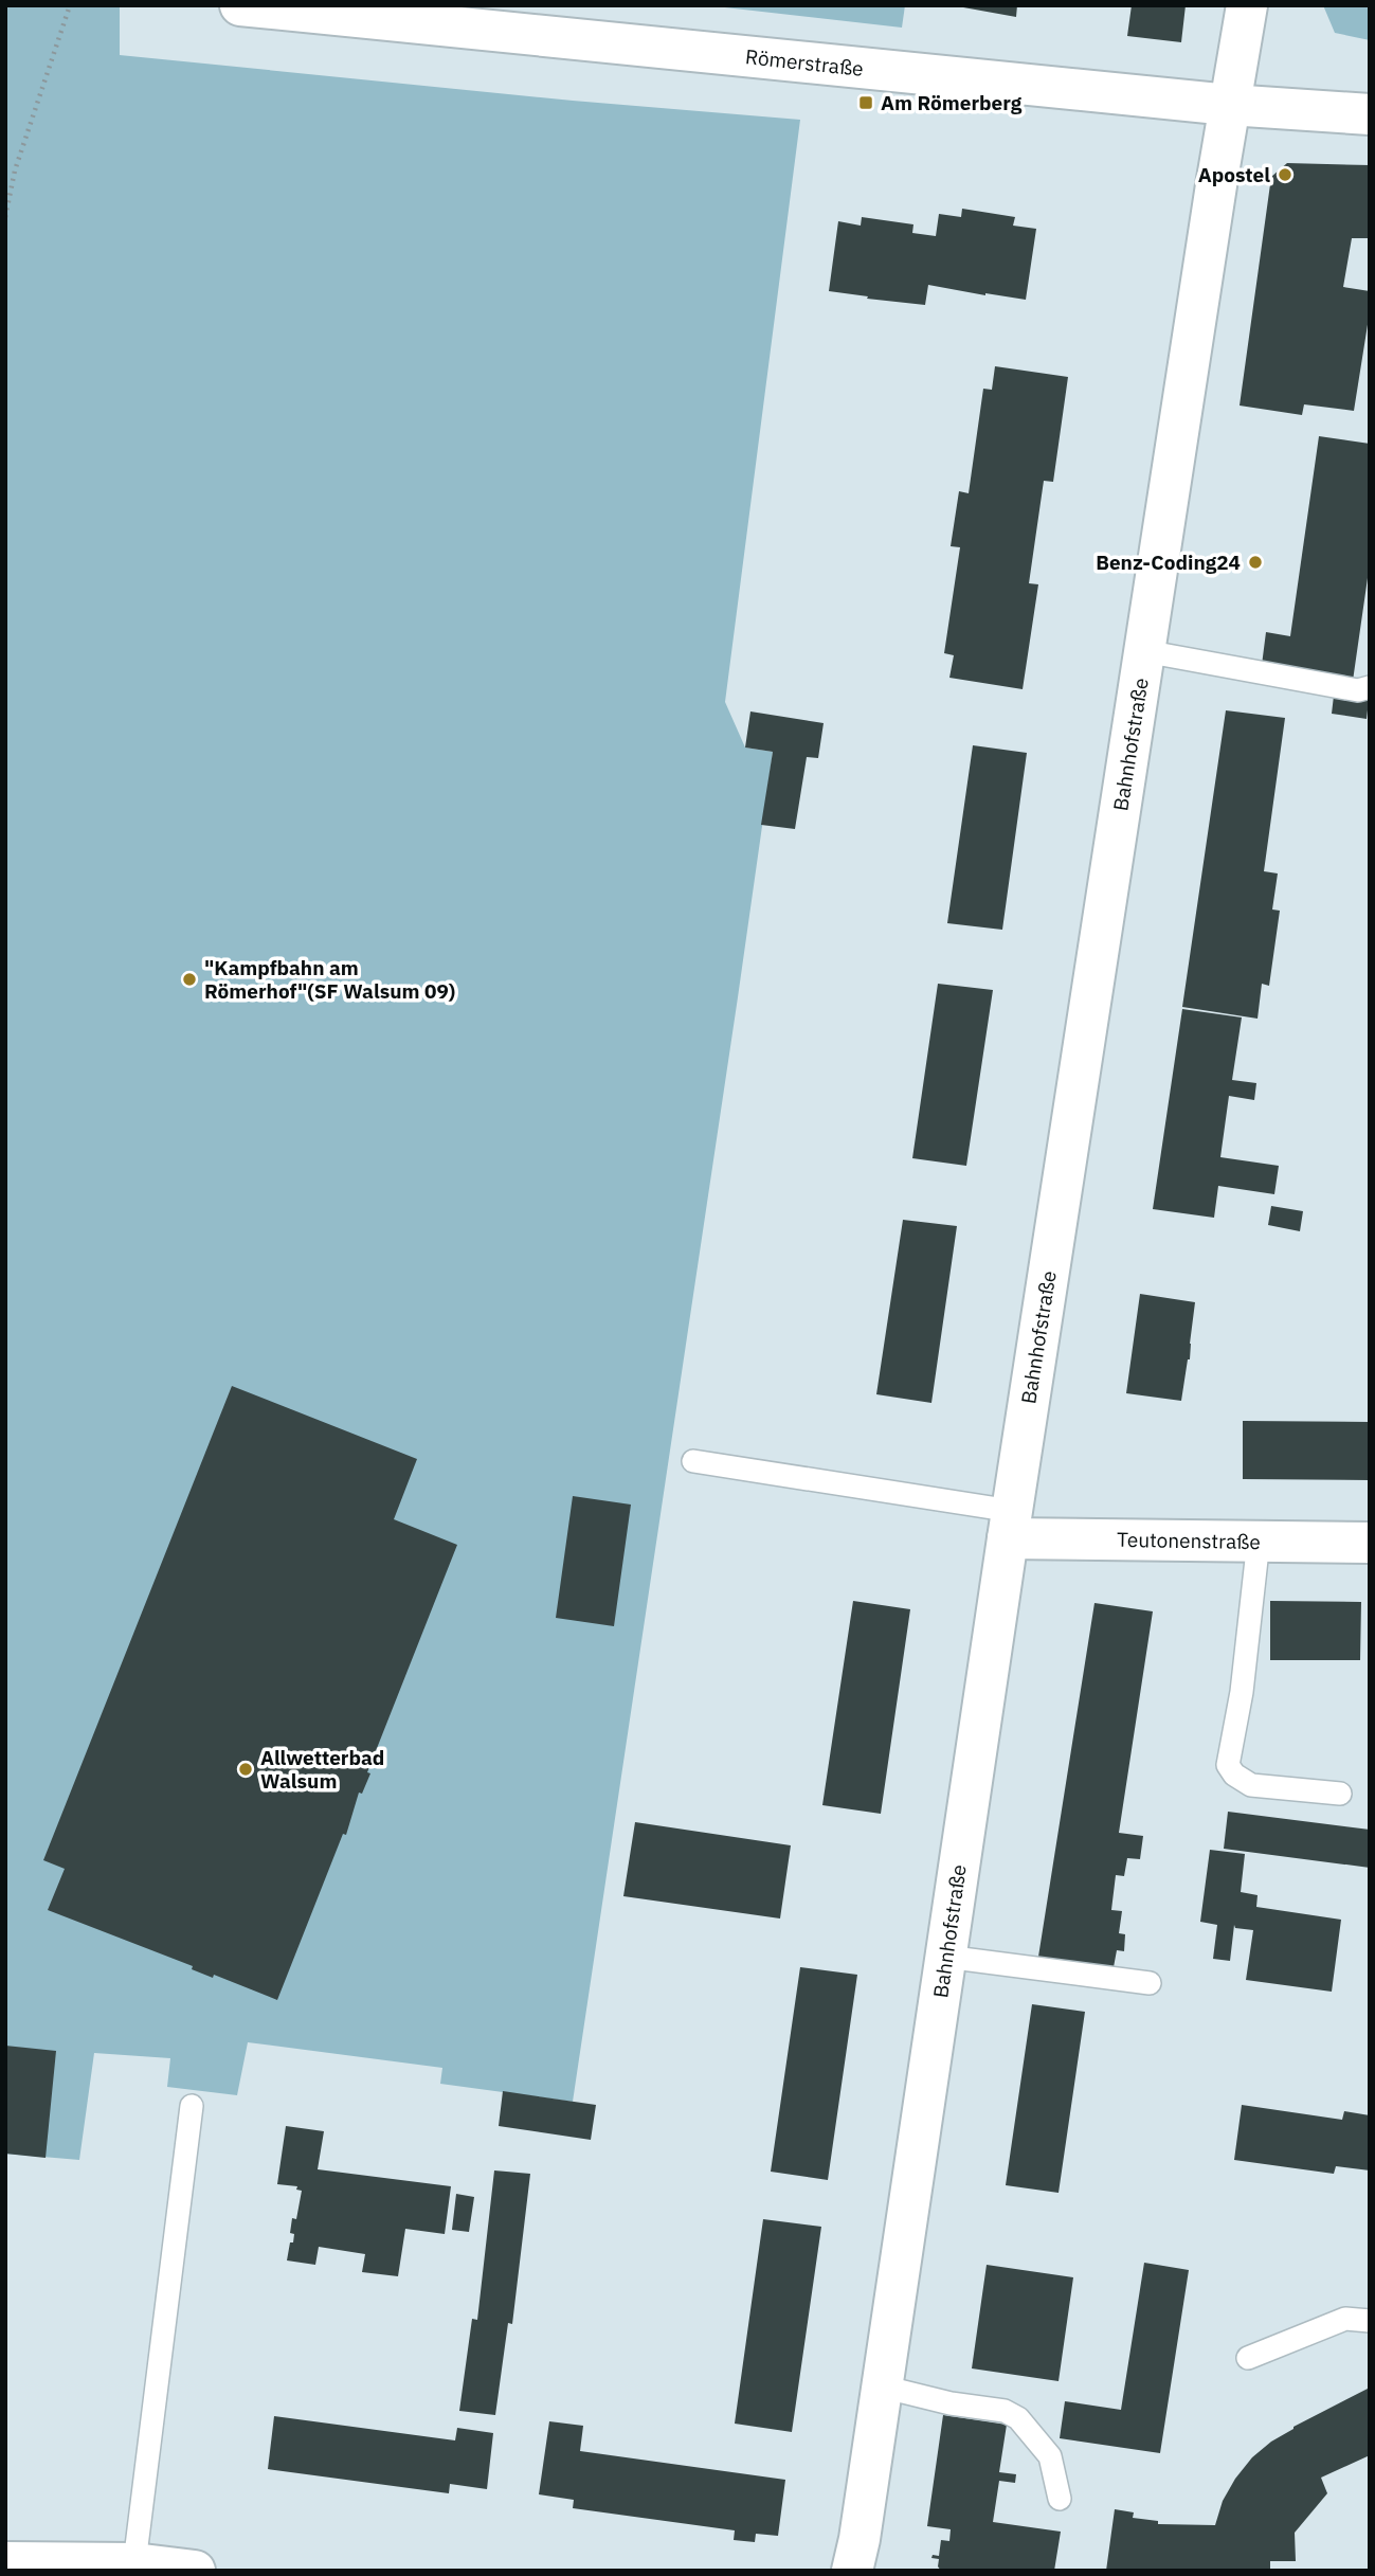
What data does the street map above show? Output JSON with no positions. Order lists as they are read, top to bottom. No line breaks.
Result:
{"streets":{"street":["Römerstraße","Bahnhofstraße","Teutonenstraße"]},"crossings":[["Römerstraße","Bahnhofstraße"],["Bahnhofstraße","Teutonenstraße"]],"places":{"transit":["Am Römerberg"],"other":["Apostel","Benz-Coding24","\"Kampfbahn am Römerhof\"(SF Walsum 09)","Allwetterbad Walsum"]}}
